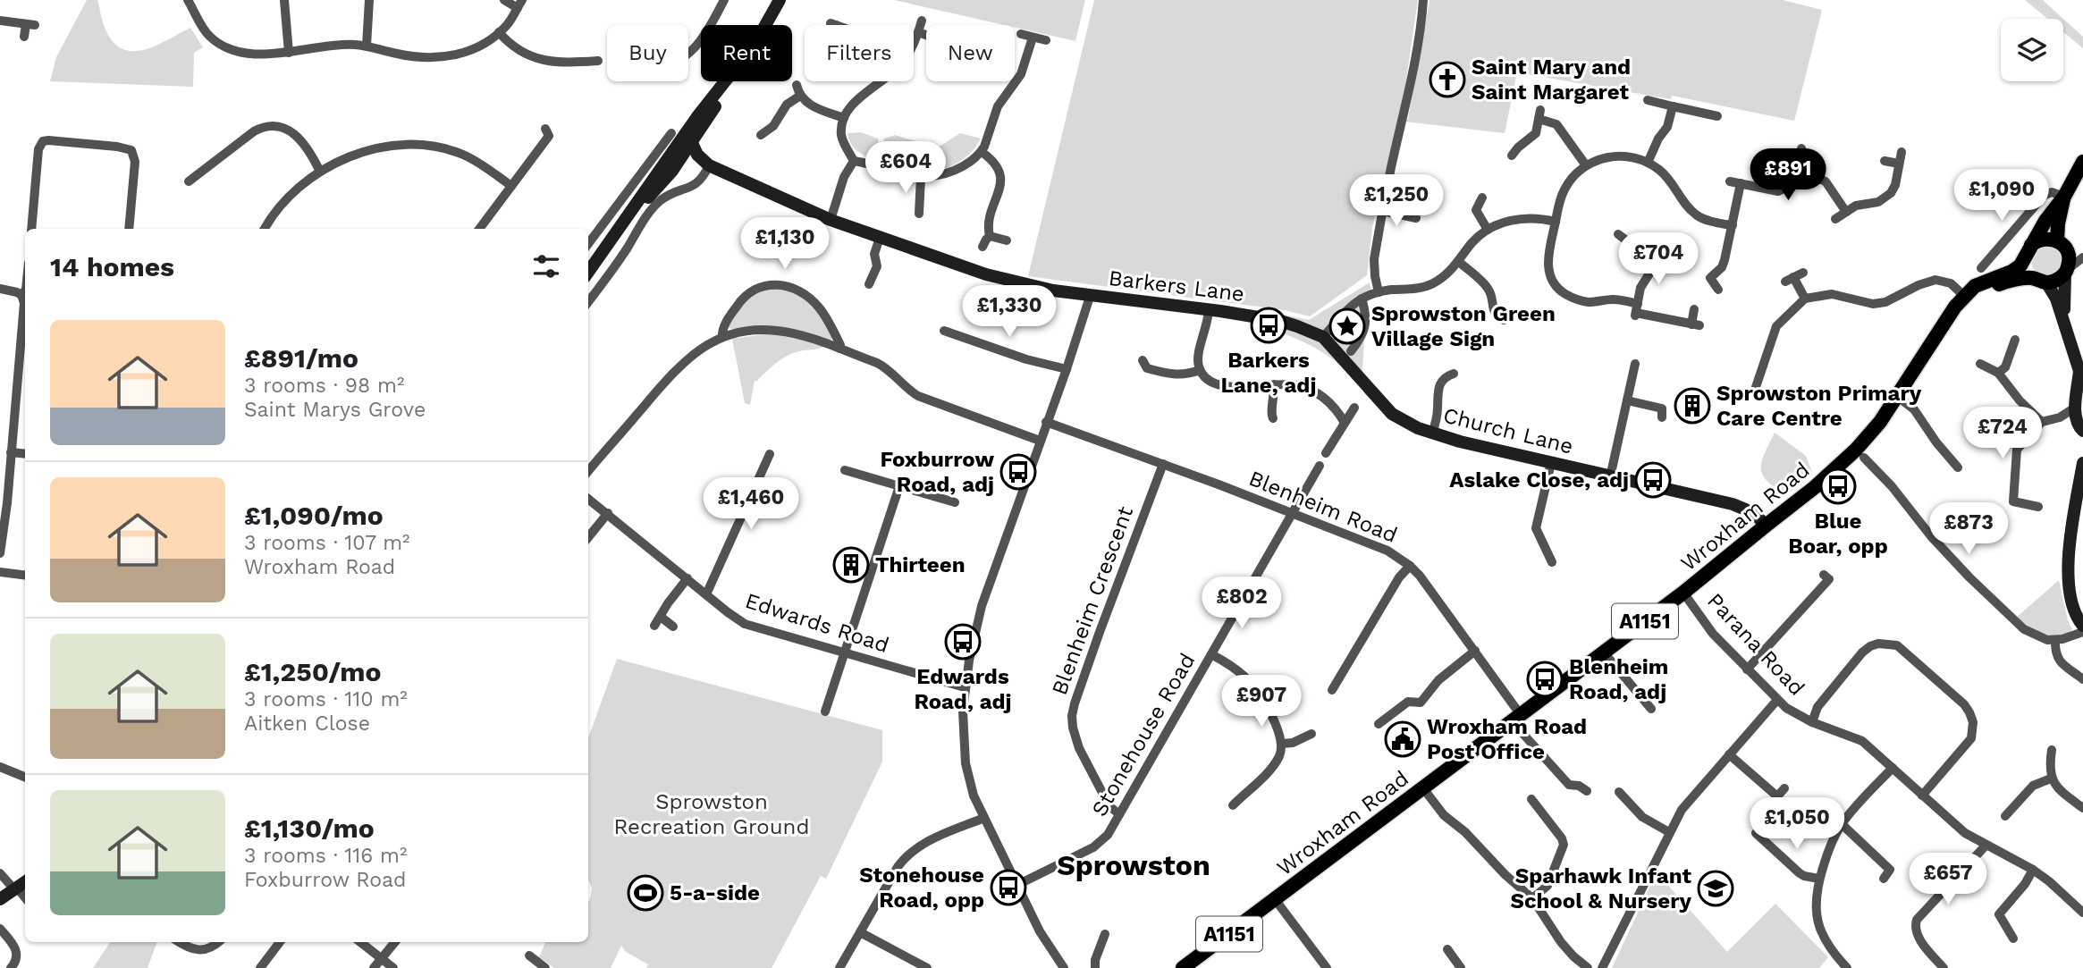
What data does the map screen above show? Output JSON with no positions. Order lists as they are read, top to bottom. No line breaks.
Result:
{"streets":{"main road":["Wroxham Road","A1151"],"street":["Barkers Lane","Church Lane","Blenheim Road","Blenheim Crescent","Edwards Road","Parana Road","Stonehouse Road"]},"crossings":[["Barkers Lane","Church Lane"],["Church Lane","Wroxham Road"],["Blenheim Road","Wroxham Road"],["Blenheim Road","Blenheim Crescent"],["Blenheim Road","Stonehouse Road"],["Wroxham Road","Parana Road"],["Blenheim Crescent","Stonehouse Road"]],"districts":["Sprowston"],"parks":["Sprowston Recreation Ground"],"places":{"church":["Saint Mary and Saint Margaret"],"bus stop":["Barkers Lane, adj","Foxburrow Road, adj","Aslake Close, adj","Blue Boar, opp","Edwards Road, adj","Blenheim Road, adj","Stonehouse Road, opp"],"place":["Sprowston Green Village Sign"],"building":["Sprowston Primary Care Centre","Thirteen"],"public building":["Wroxham Road Post Office"],"school or university":["Sparhawk Infant School & Nursery"],"sports":["5-a-side"]},"page":{"chip":["Buy","Rent","Filters","New"],"price":["£604","£891","£1,090","£1,250","£1,130","£704","£1,330","£724","£1,460","£873","£802","£907","£1,050","£657"],"heading":"14 homes","list":[{"name":"£891/mo","note":"3 rooms · 98 m² · Saint Marys Grove"},{"name":"£1,090/mo","note":"3 rooms · 107 m² · Wroxham Road"},{"name":"£1,250/mo","note":"3 rooms · 110 m² · Aitken Close"},{"name":"£1,130/mo","note":"3 rooms · 116 m² · Foxburrow Road"}]}}
